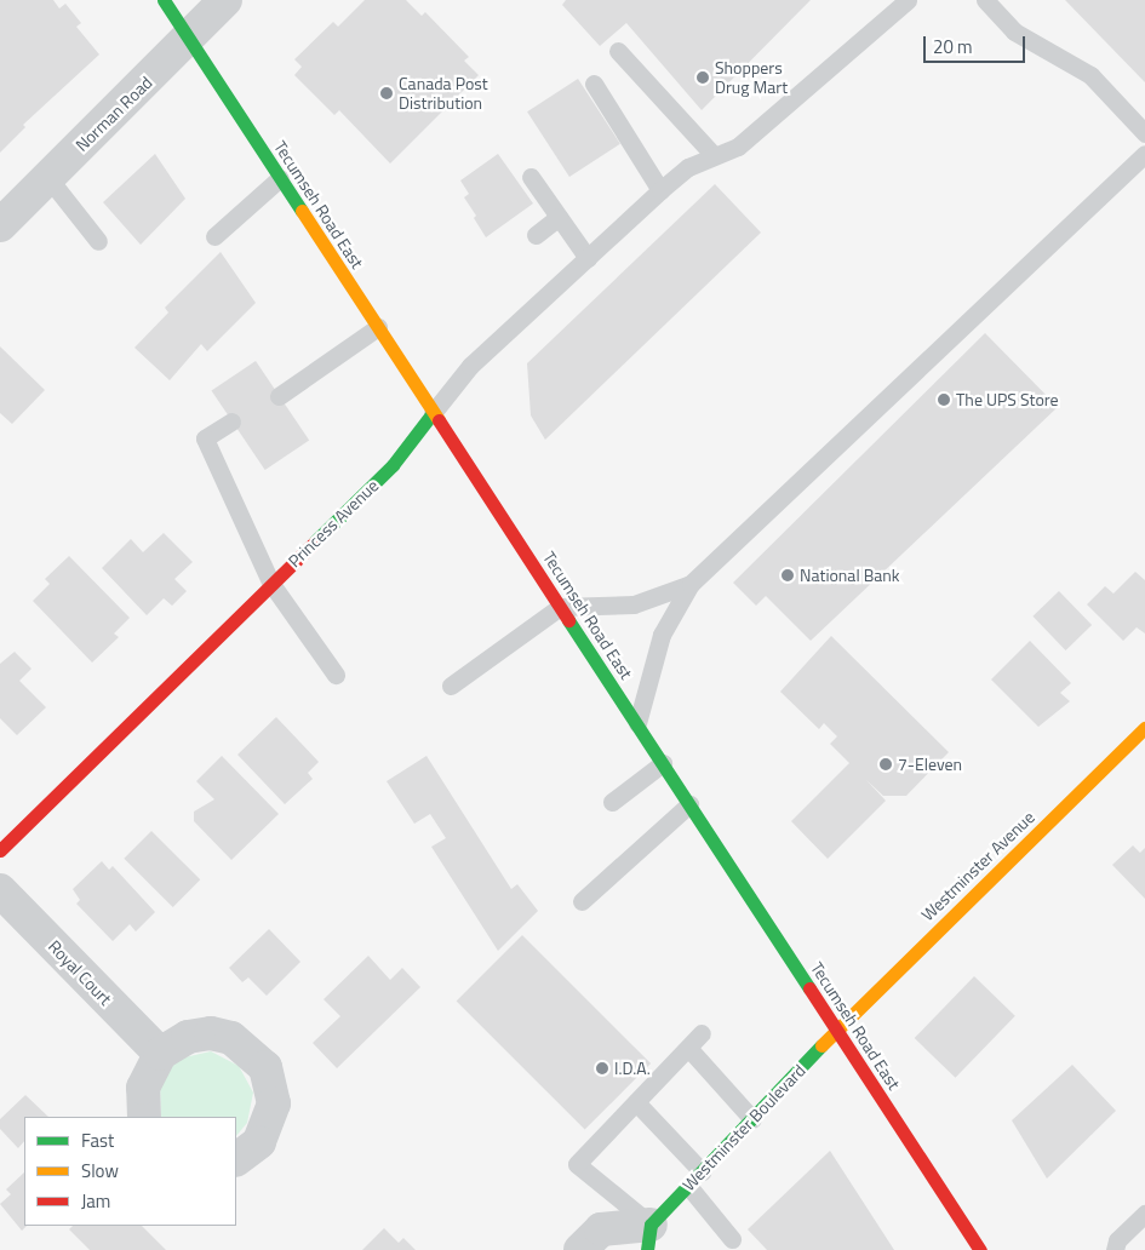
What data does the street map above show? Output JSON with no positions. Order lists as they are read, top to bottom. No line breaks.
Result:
{"streets":{"main road":["Tecumseh Road East","Princess Avenue","Westminster Avenue","Westminster Boulevard"],"street":["Norman Road","Royal Court"]},"crossings":[["Norman Road","Tecumseh Road East"],["Tecumseh Road East","Princess Avenue"],["Tecumseh Road East","Westminster Avenue"],["Tecumseh Road East","Westminster Boulevard"],["Westminster Avenue","Westminster Boulevard"]],"places":["Shoppers Drug Mart","Canada Post Distribution","The UPS Store","National Bank","7-Eleven","I.D.A."],"legend":["Fast","Slow","Jam"],"scale_bar":"20 m"}
